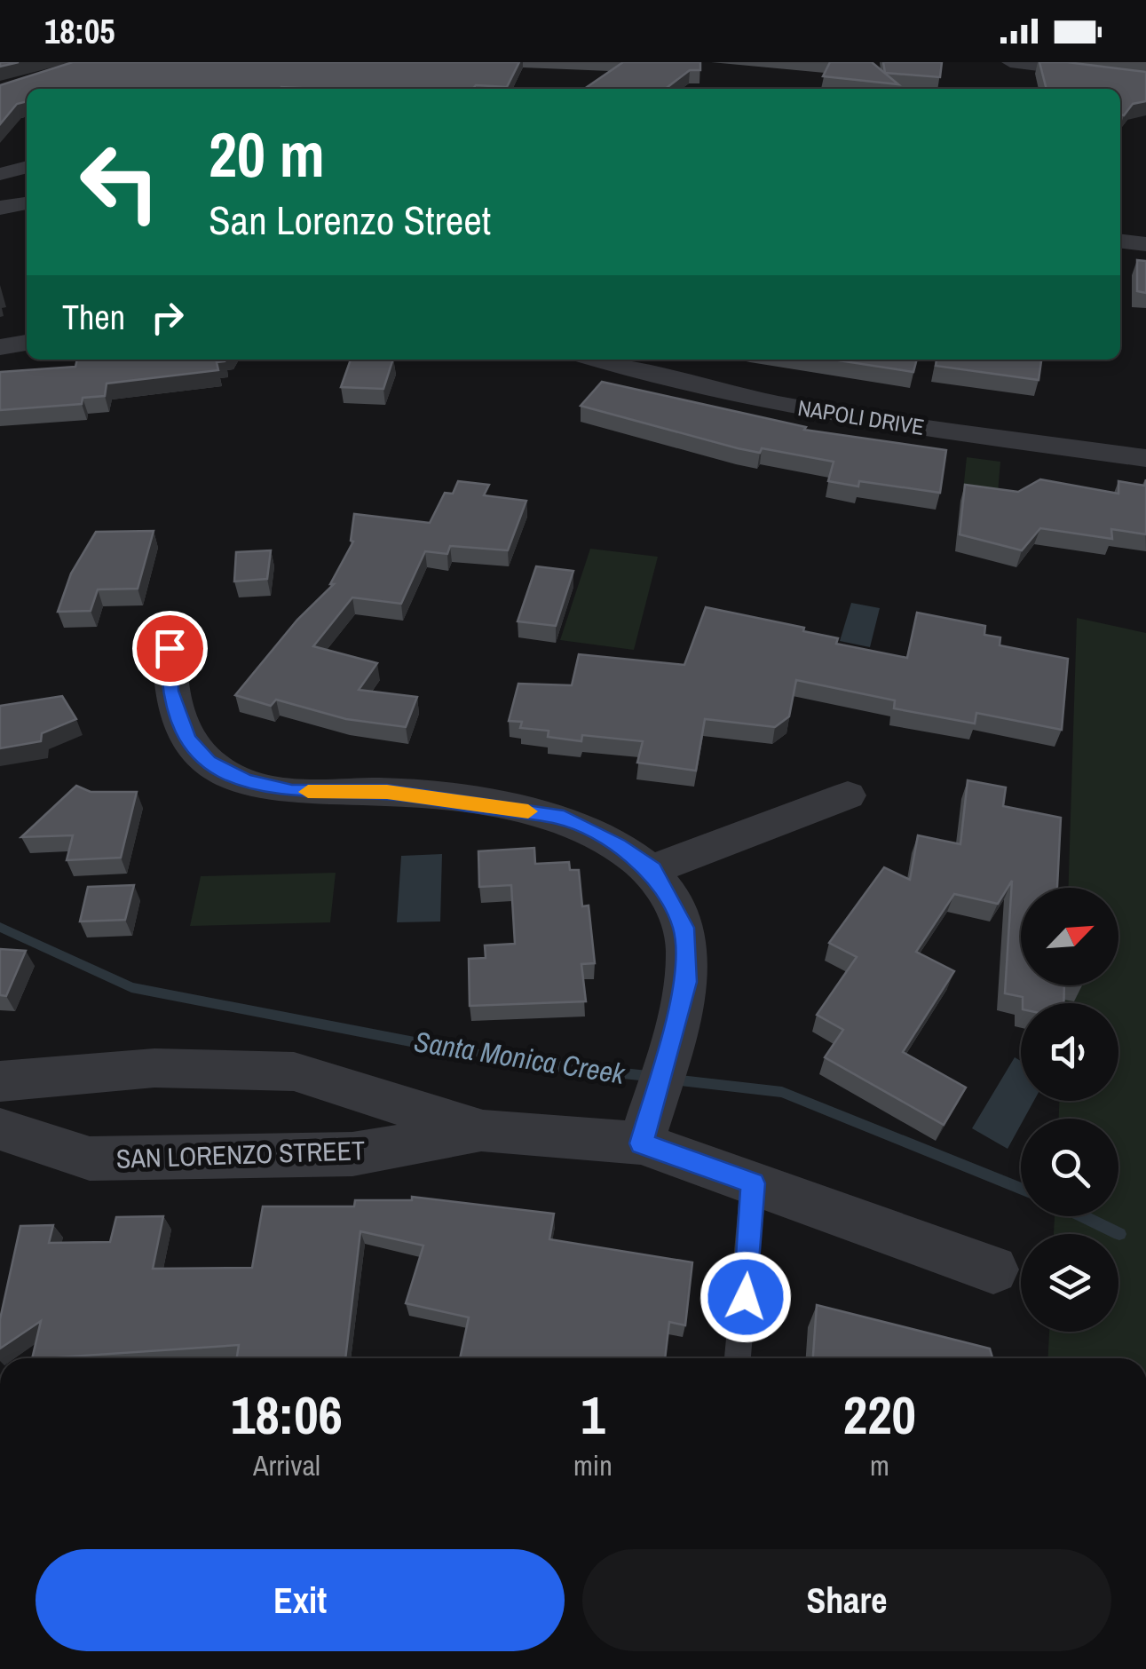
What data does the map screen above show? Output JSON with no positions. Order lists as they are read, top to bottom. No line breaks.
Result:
{"streets":{"street":["NAPOLI DRIVE","SAN LORENZO STREET"]},"water":["Santa Monica Creek"],"north":"top right","page":{"status":"18:05","turn":["20 m","San Lorenzo Street"],"then":"Then","eta":["18:06","Arrival","1","min","220","m"],"buttons":["Exit","Share"]}}
